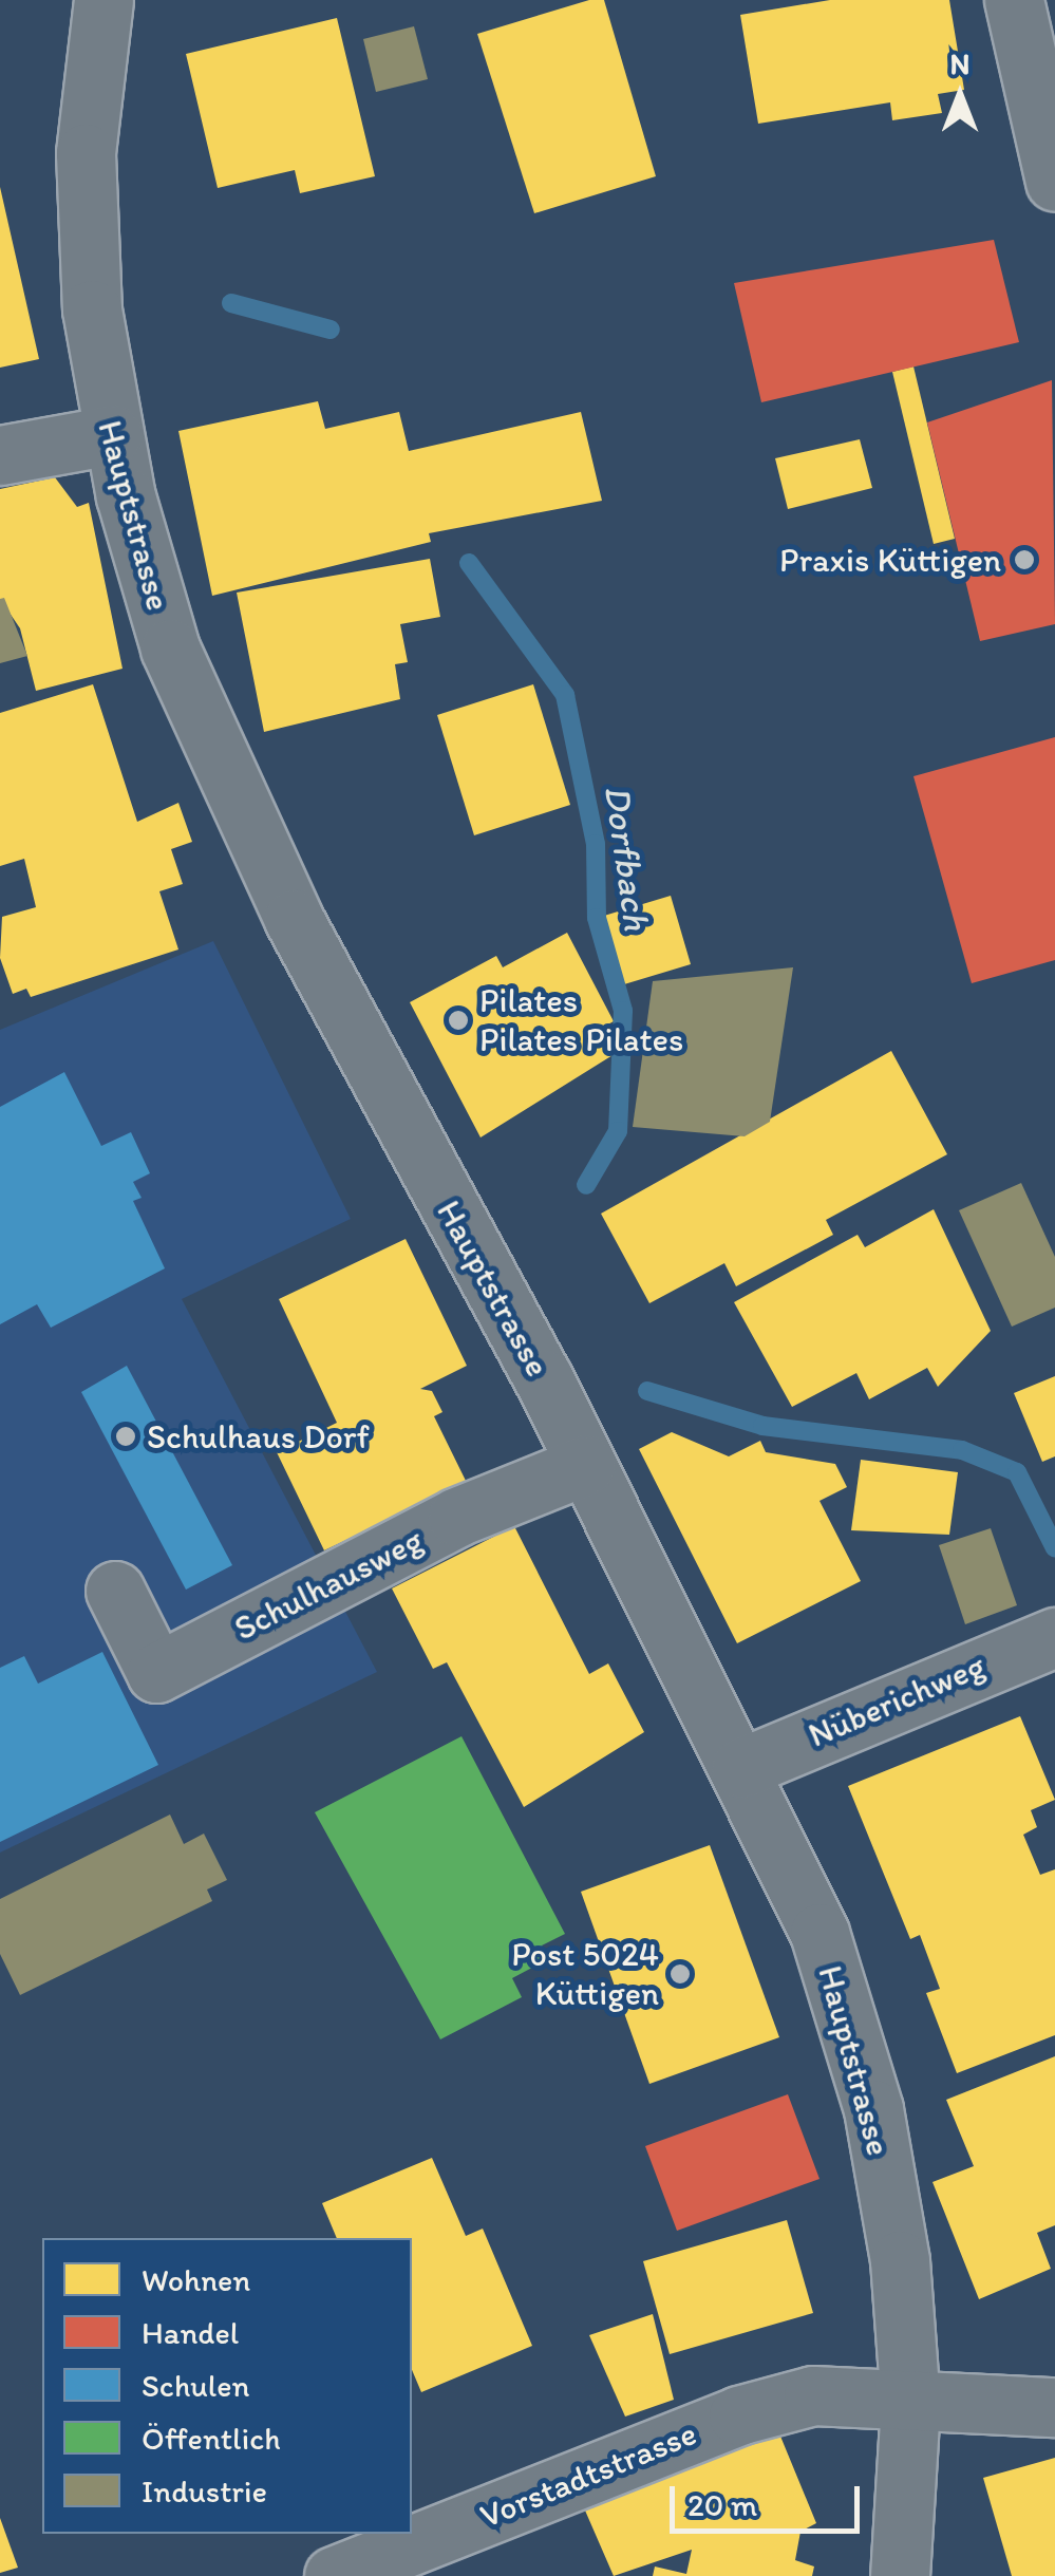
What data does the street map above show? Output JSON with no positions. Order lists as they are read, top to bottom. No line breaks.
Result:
{"streets":{"street":["Hauptstrasse","Schulhausweg","Nüberichweg","Vorstadtstrasse"]},"crossings":[["Hauptstrasse","Schulhausweg"],["Hauptstrasse","Nüberichweg"],["Hauptstrasse","Vorstadtstrasse"]],"water":["Dorfbach"],"places":["Praxis Küttigen","Pilates Pilates Pilates","Schulhaus Dorf","Post 5024 Küttigen"],"legend":["Wohnen","Handel","Schulen","Öffentlich","Industrie"],"scale_bar":"20 m","north":"top"}
